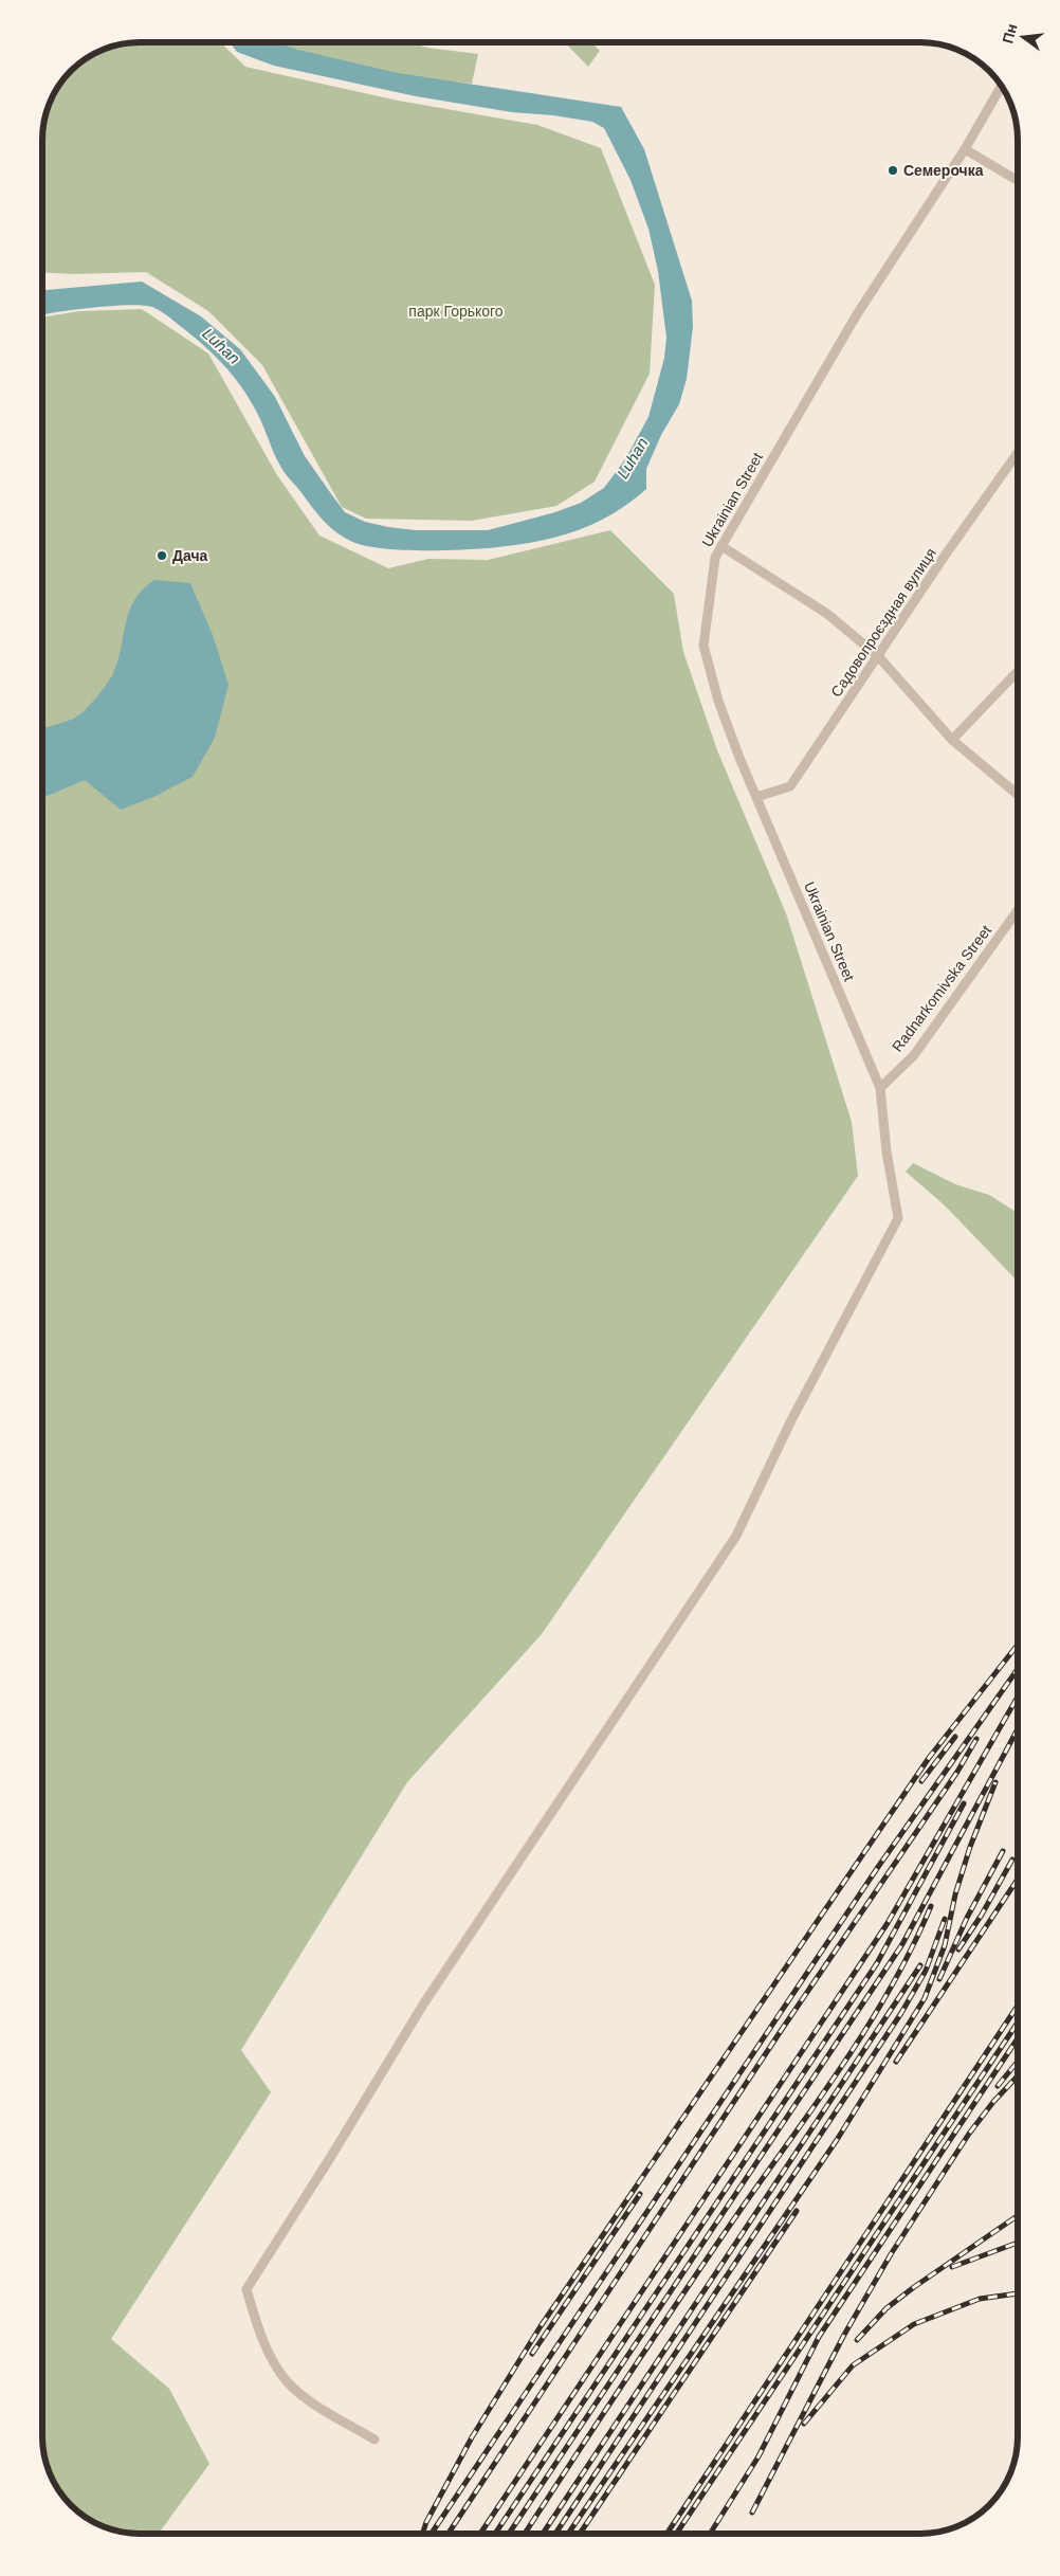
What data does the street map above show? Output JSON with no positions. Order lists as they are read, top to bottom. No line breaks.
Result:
{"streets":{"street":["Ukrainian Street","Садовопроєздная вулиця","Radnarkomivska Street"]},"crossings":[["Ukrainian Street","Садовопроєздная вулиця"],["Ukrainian Street","Radnarkomivska Street"]],"water":["Luhan"],"parks":["парк Горького"],"places":["Семерочка","Дача"],"north":"left"}
